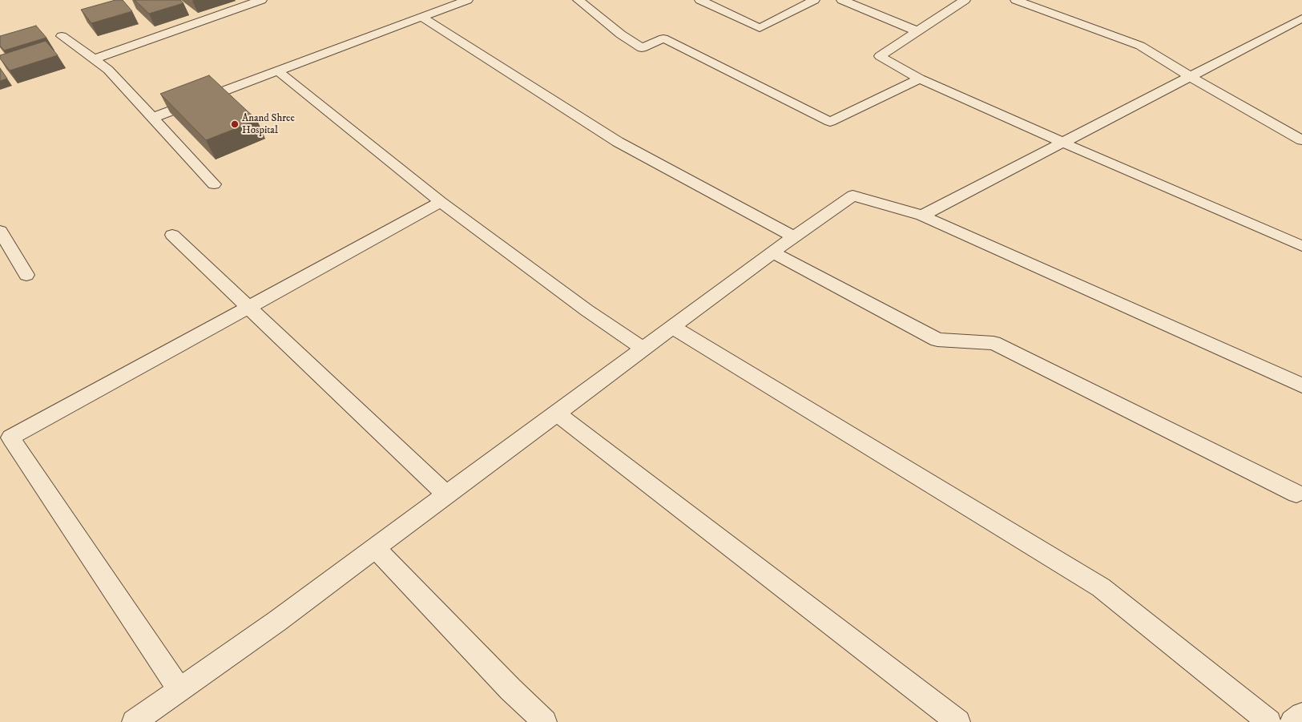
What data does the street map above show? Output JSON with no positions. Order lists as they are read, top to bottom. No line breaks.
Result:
{"places":["Anand Shree Hospital"]}
